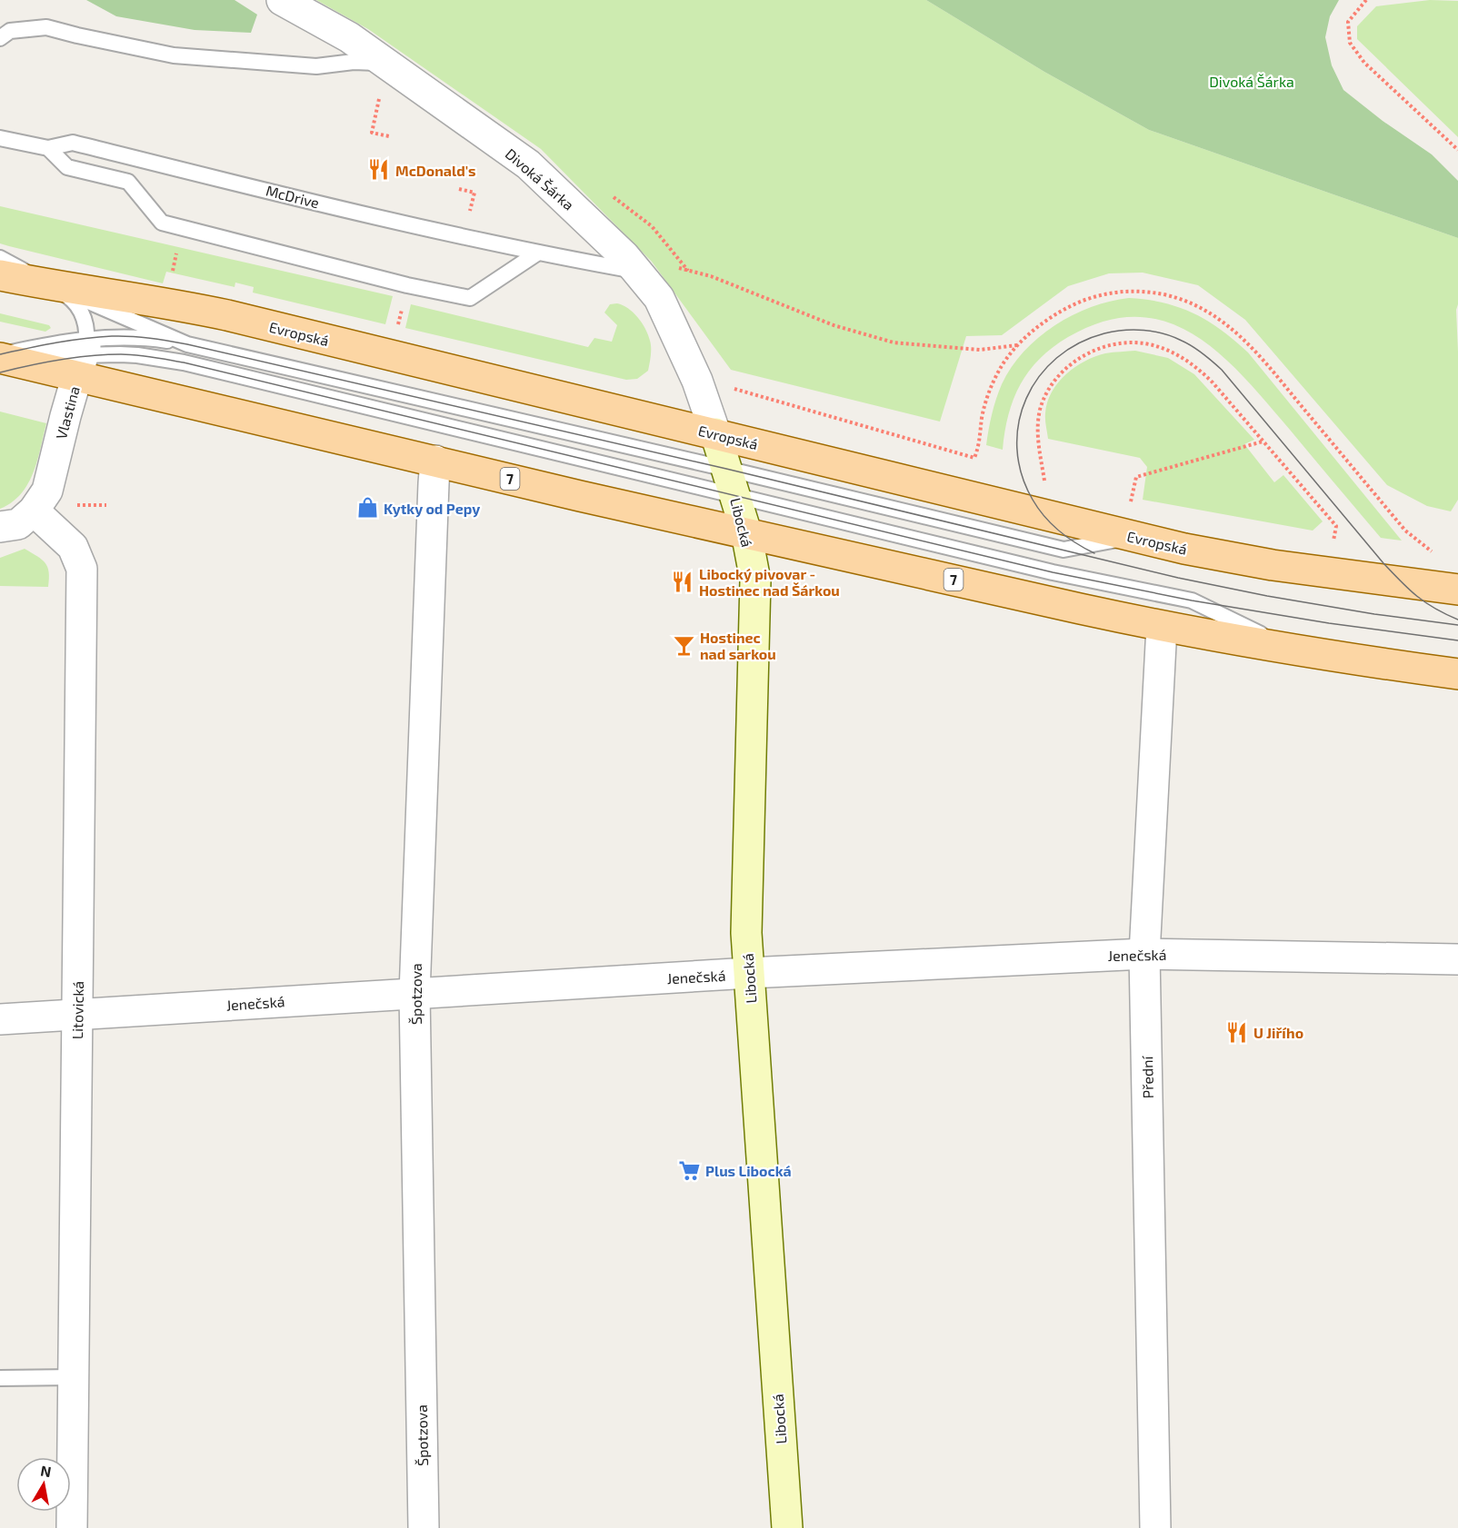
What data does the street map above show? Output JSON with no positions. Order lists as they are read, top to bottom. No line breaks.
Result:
{"streets":{"main road":["Evropská","7"],"street":["Divoká Šárka","Vlastina","Libocká","Jenečská","Špotzova","Litovická","Přední"],"lane":["McDrive"]},"crossings":[["Divoká Šárka","McDrive"],["Divoká Šárka","Evropská"],["Divoká Šárka","Libocká"],["Evropská","Vlastina"],["Evropská","Libocká"],["Vlastina","7"],["Vlastina","Litovická"],["7","Libocká"],["7","Špotzova"],["7","Přední"],["Libocká","Jenečská"],["Jenečská","Špotzova"],["Jenečská","Litovická"],["Jenečská","Přední"]],"parks":["Divoká Šárka"],"places":{"restaurant":["McDonald's","Libocký pivovar - Hostinec nad Šárkou","U Jiřího"],"shop":["Kytky od Pepy"],"bar":["Hostinec nad sarkou"],"supermarket":["Plus Libocká"]},"north":"top"}
